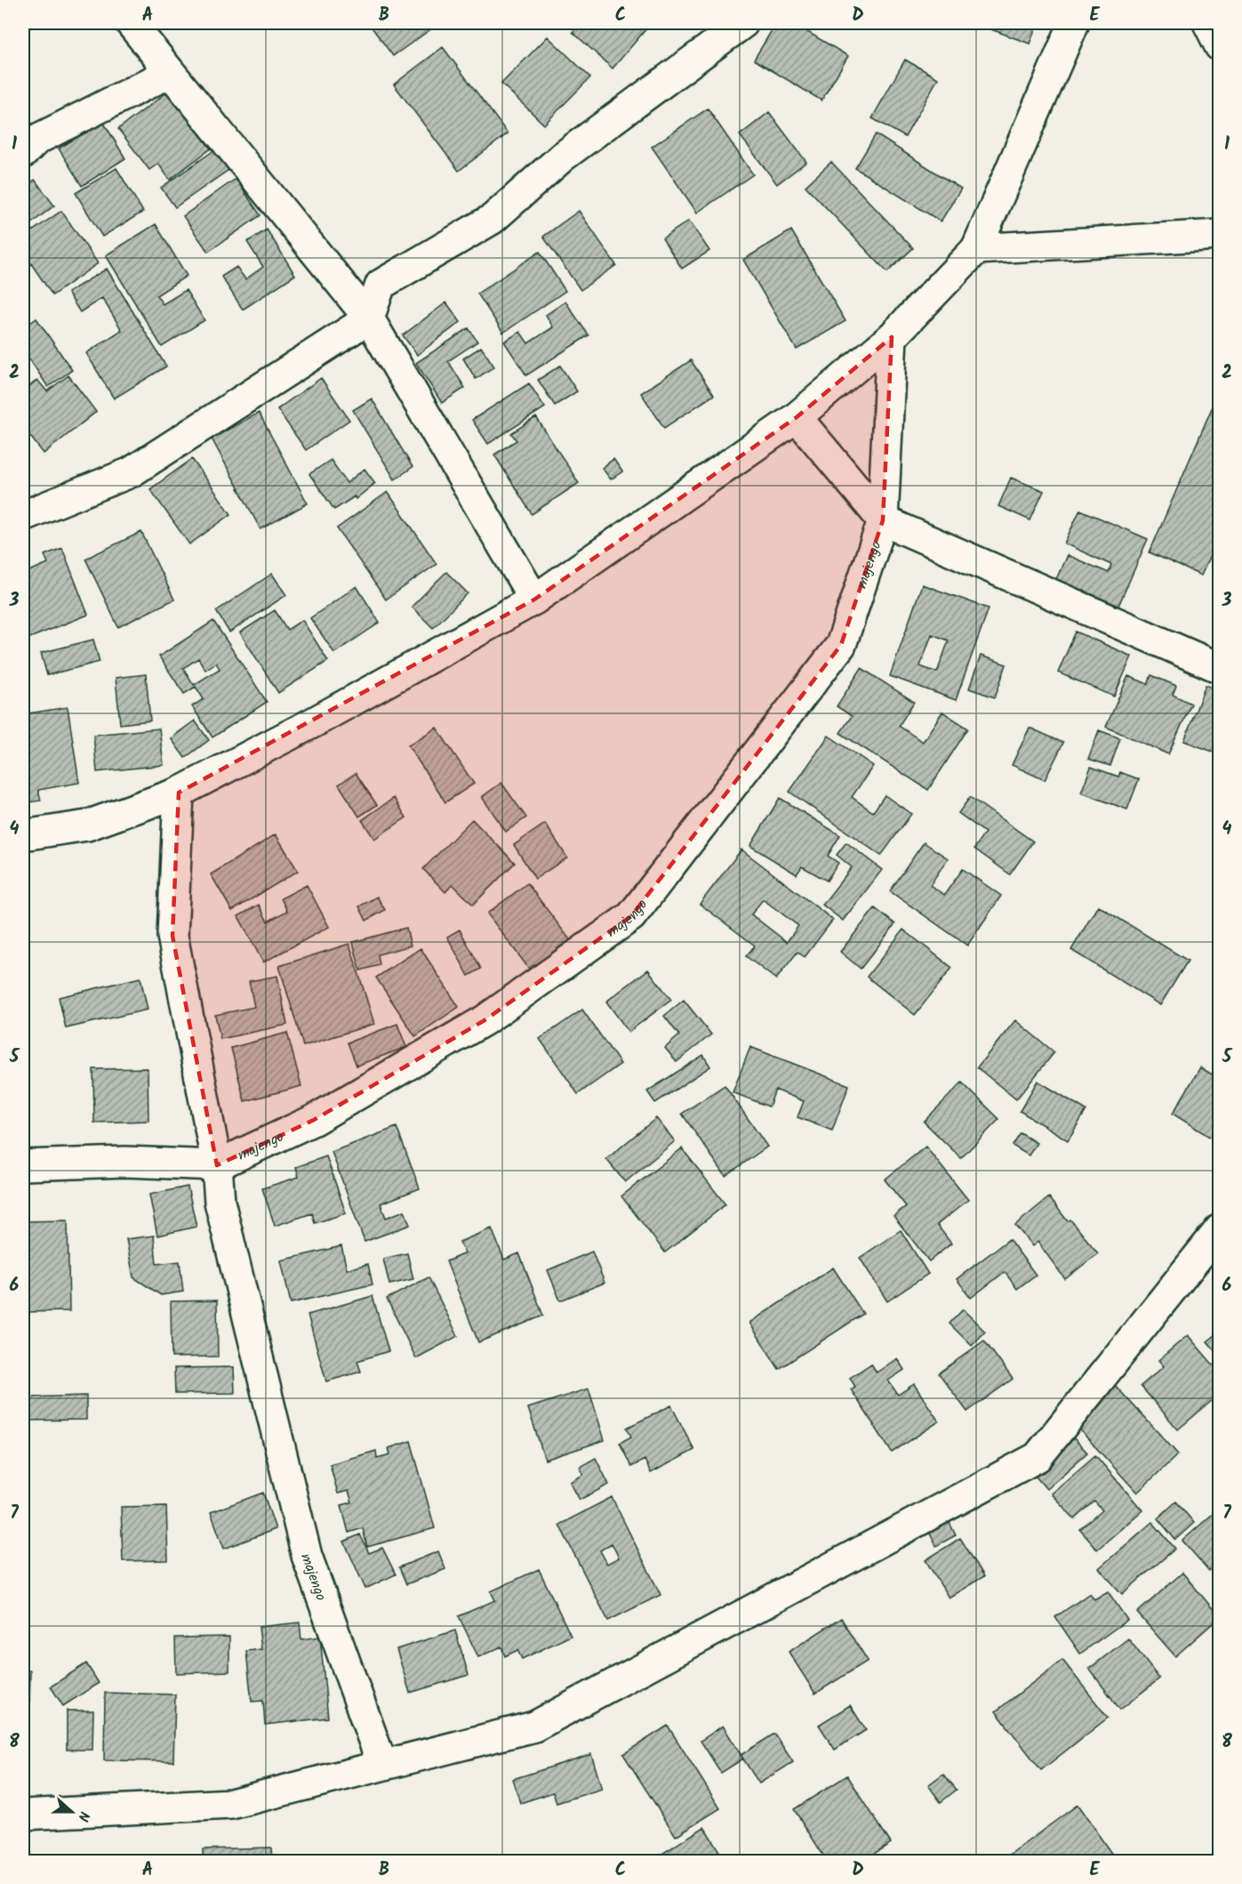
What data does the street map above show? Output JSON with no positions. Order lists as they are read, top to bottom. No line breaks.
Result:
{"streets":{"street":["majengo"]},"north":"right","grid":{"columns":["A","B","C","D","E"],"rows":["1","2","3","4","5","6","7","8"]}}
